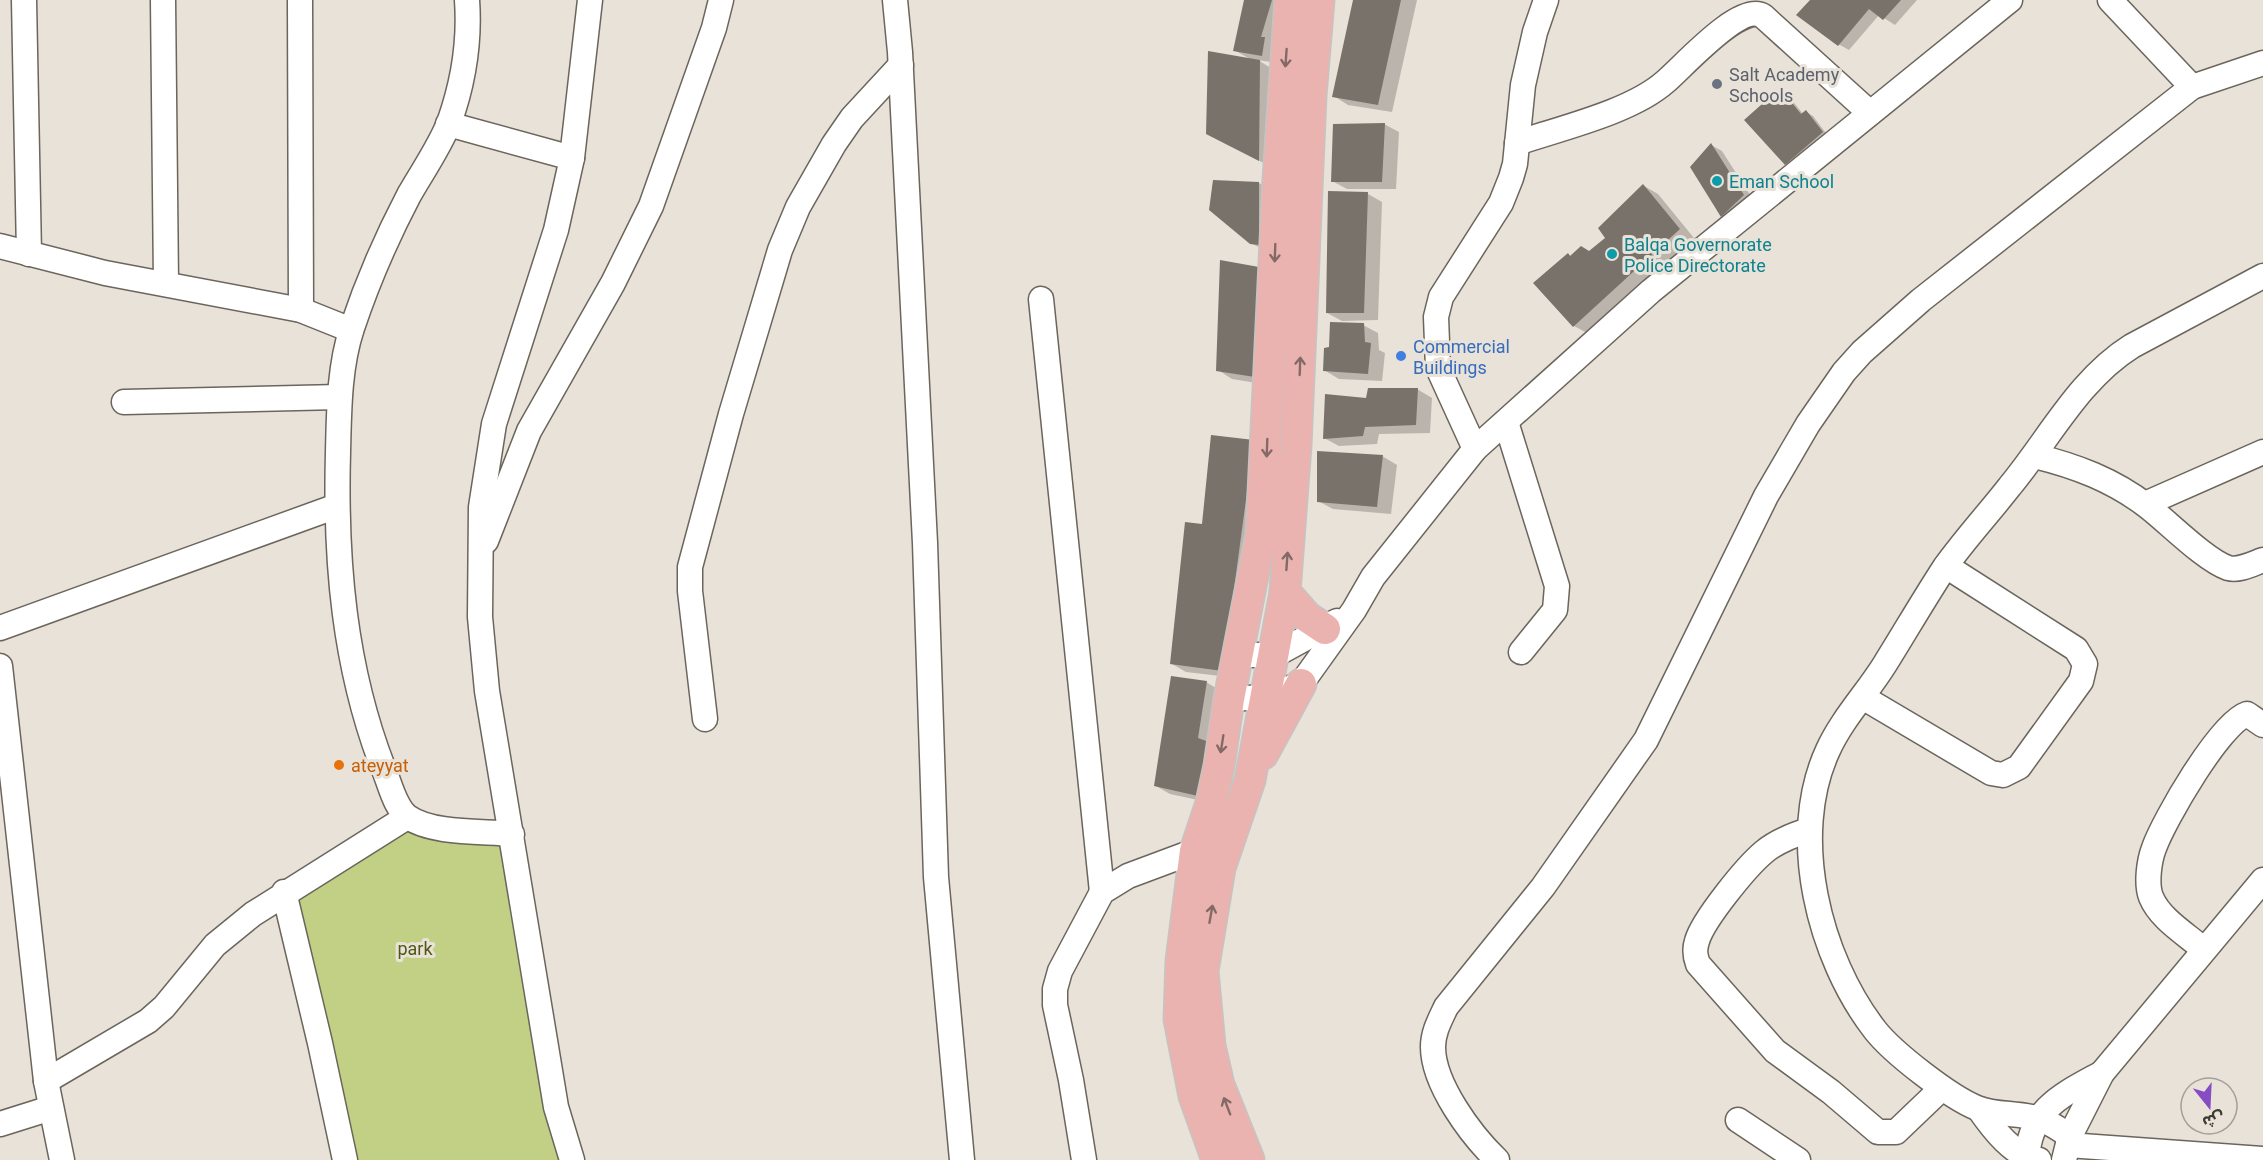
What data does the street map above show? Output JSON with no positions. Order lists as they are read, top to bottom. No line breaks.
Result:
{"parks":["park"],"places":["Salt Academy Schools","Eman School","Balqa Governorate Police Directorate","Commercial Buildings","ateyyat"],"north":"bottom"}
